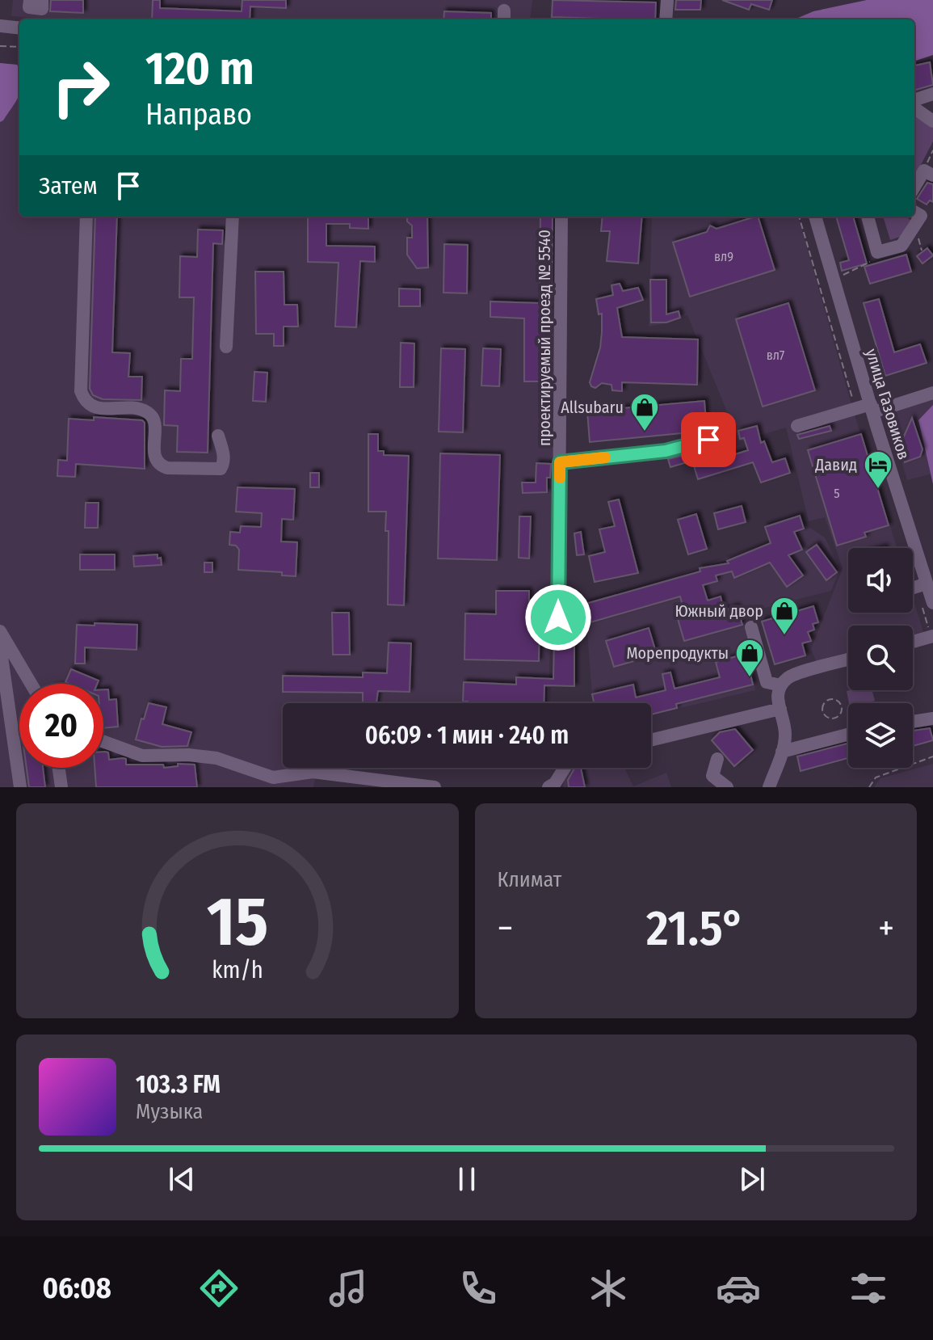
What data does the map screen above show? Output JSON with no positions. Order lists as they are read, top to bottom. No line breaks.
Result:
{"streets":{"street":["проектируемый проезд № 5540","улица Газовиков"]},"places":{"shop":["Allsubaru","Южный двор","Морепродукты"],"hotel":["Давид"]},"house_numbers":["вл9","вл7","5"],"page":{"turn":["120 m","Направо"],"then":"Затем","limit":"20","trip":"06:09 · 1 мин · 240 m","tile":"Климат","heat":["−","21.5°","+"],"song":["103.3 FM","Музыка"],"tabs":"06:08","gauge":["15","km/h"]}}
